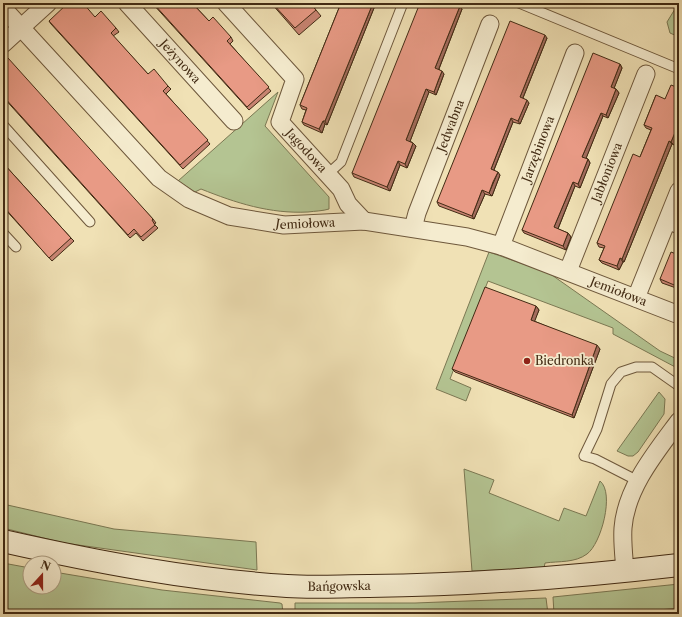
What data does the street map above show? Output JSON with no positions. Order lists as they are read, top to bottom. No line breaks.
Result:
{"streets":{"street":["Jeżynowa","Jedwabna","Jarzębinowa","Jagodowa","Jabłoniowa","Jemiołowa","Bańgowska"]},"crossings":[["Jedwabna","Jemiołowa"],["Jarzębinowa","Jemiołowa"],["Jagodowa","Jemiołowa"],["Jabłoniowa","Jemiołowa"]],"places":["Biedronka"],"north":"top"}
